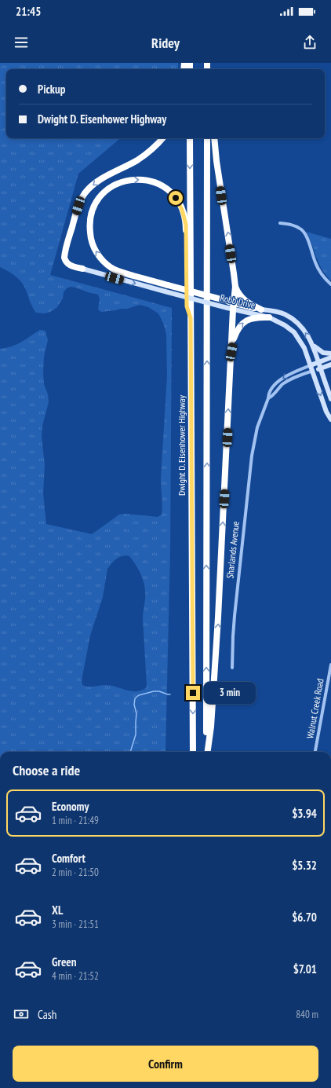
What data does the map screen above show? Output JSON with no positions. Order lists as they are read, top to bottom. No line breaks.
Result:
{"streets":{"highway":["Dwight D. Eisenhower Highway"],"main road":["Robb Drive","Sharlands Avenue"],"street":["Walnut Creek Road"]},"crossings":[["Robb Drive","Sharlands Avenue"]],"page":{"status":"21:45","header":"Ridey","banner":["Pickup","Dwight D. Eisenhower Highway"],"bubble":"3 min","heading":"Choose a ride","list":[{"name":"Economy","note":"1 min · 21:49","value":"$3.94"},{"name":"Comfort","note":"2 min · 21:50","value":"$5.32"},{"name":"XL","note":"3 min · 21:51","value":"$6.70"},{"name":"Green","note":"4 min · 21:52","value":"$7.01"}],"pay":["Cash","840 m"],"buttons":"Confirm"}}
